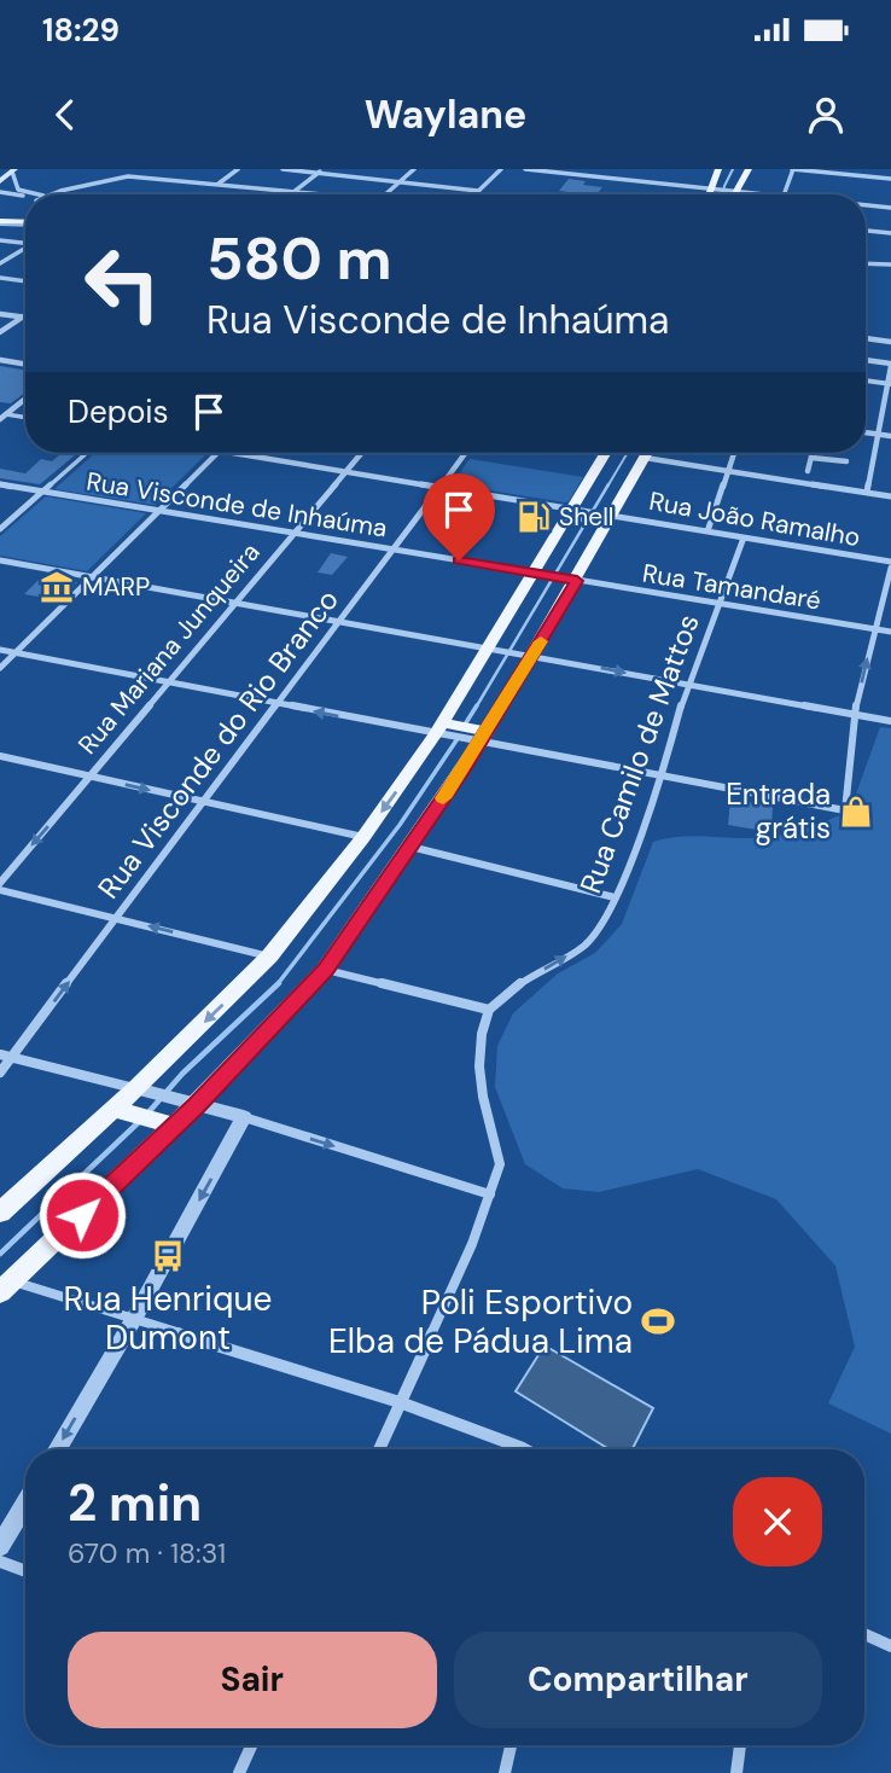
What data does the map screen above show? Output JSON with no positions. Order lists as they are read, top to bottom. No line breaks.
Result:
{"streets":{"street":["Rua Visconde de Inhaúma","Rua João Ramalho","Rua Tamandaré","Rua Mariana Junqueira","Rua Visconde do Rio Branco","Rua Camilo de Mattos"]},"crossings":[["Rua Visconde de Inhaúma","Rua Tamandaré"],["Rua Visconde de Inhaúma","Rua Mariana Junqueira"],["Rua Visconde de Inhaúma","Rua Visconde do Rio Branco"],["Rua João Ramalho","Rua Mariana Junqueira"],["Rua João Ramalho","Rua Visconde do Rio Branco"],["Rua João Ramalho","Rua Camilo de Mattos"],["Rua Tamandaré","Rua Camilo de Mattos"]],"places":{"fuel station":["Shell"],"museum":["MARP"],"shop":["Entrada grátis"],"bus stop":["Rua Henrique Dumont"],"sports":["Poli Esportivo Elba de Pádua Lima"]},"page":{"status":"18:29","header":"Waylane","turn":["580 m","Rua Visconde de Inhaúma"],"then":"Depois","heading":["2 min","670 m · 18:31"],"buttons":["Sair","Compartilhar"]}}
